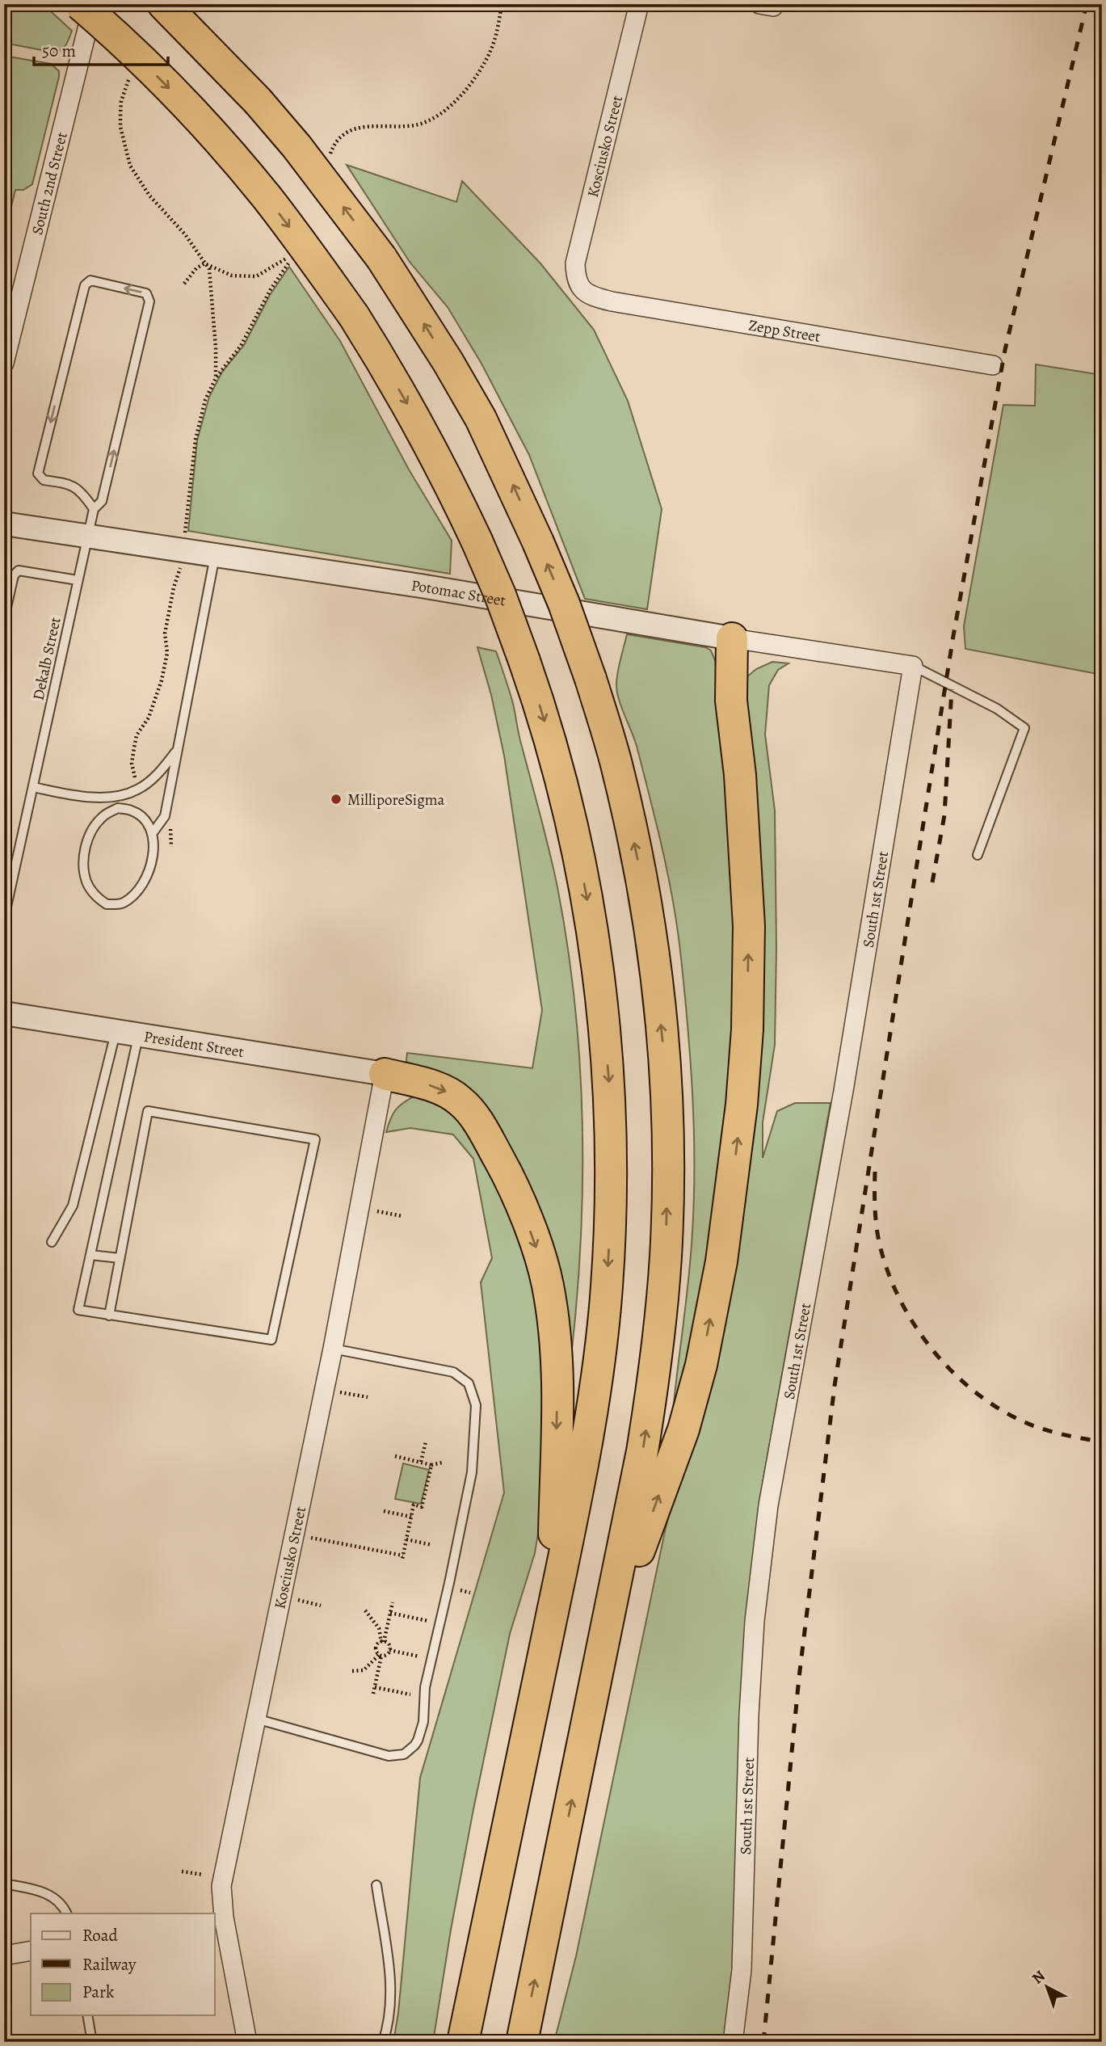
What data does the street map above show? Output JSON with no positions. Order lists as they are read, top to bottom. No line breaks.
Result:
{"streets":{"street":["Kosciusko Street","South 2nd Street","Zepp Street","Potomac Street","South 1st Street","President Street"],"lane":["Dekalb Street"]},"crossings":[["Kosciusko Street","Zepp Street"],["Kosciusko Street","President Street"],["Potomac Street","Dekalb Street"],["Potomac Street","South 1st Street"]],"places":["MilliporeSigma"],"legend":["Road","Railway","Park"],"scale_bar":"50 m","north":"top left"}
